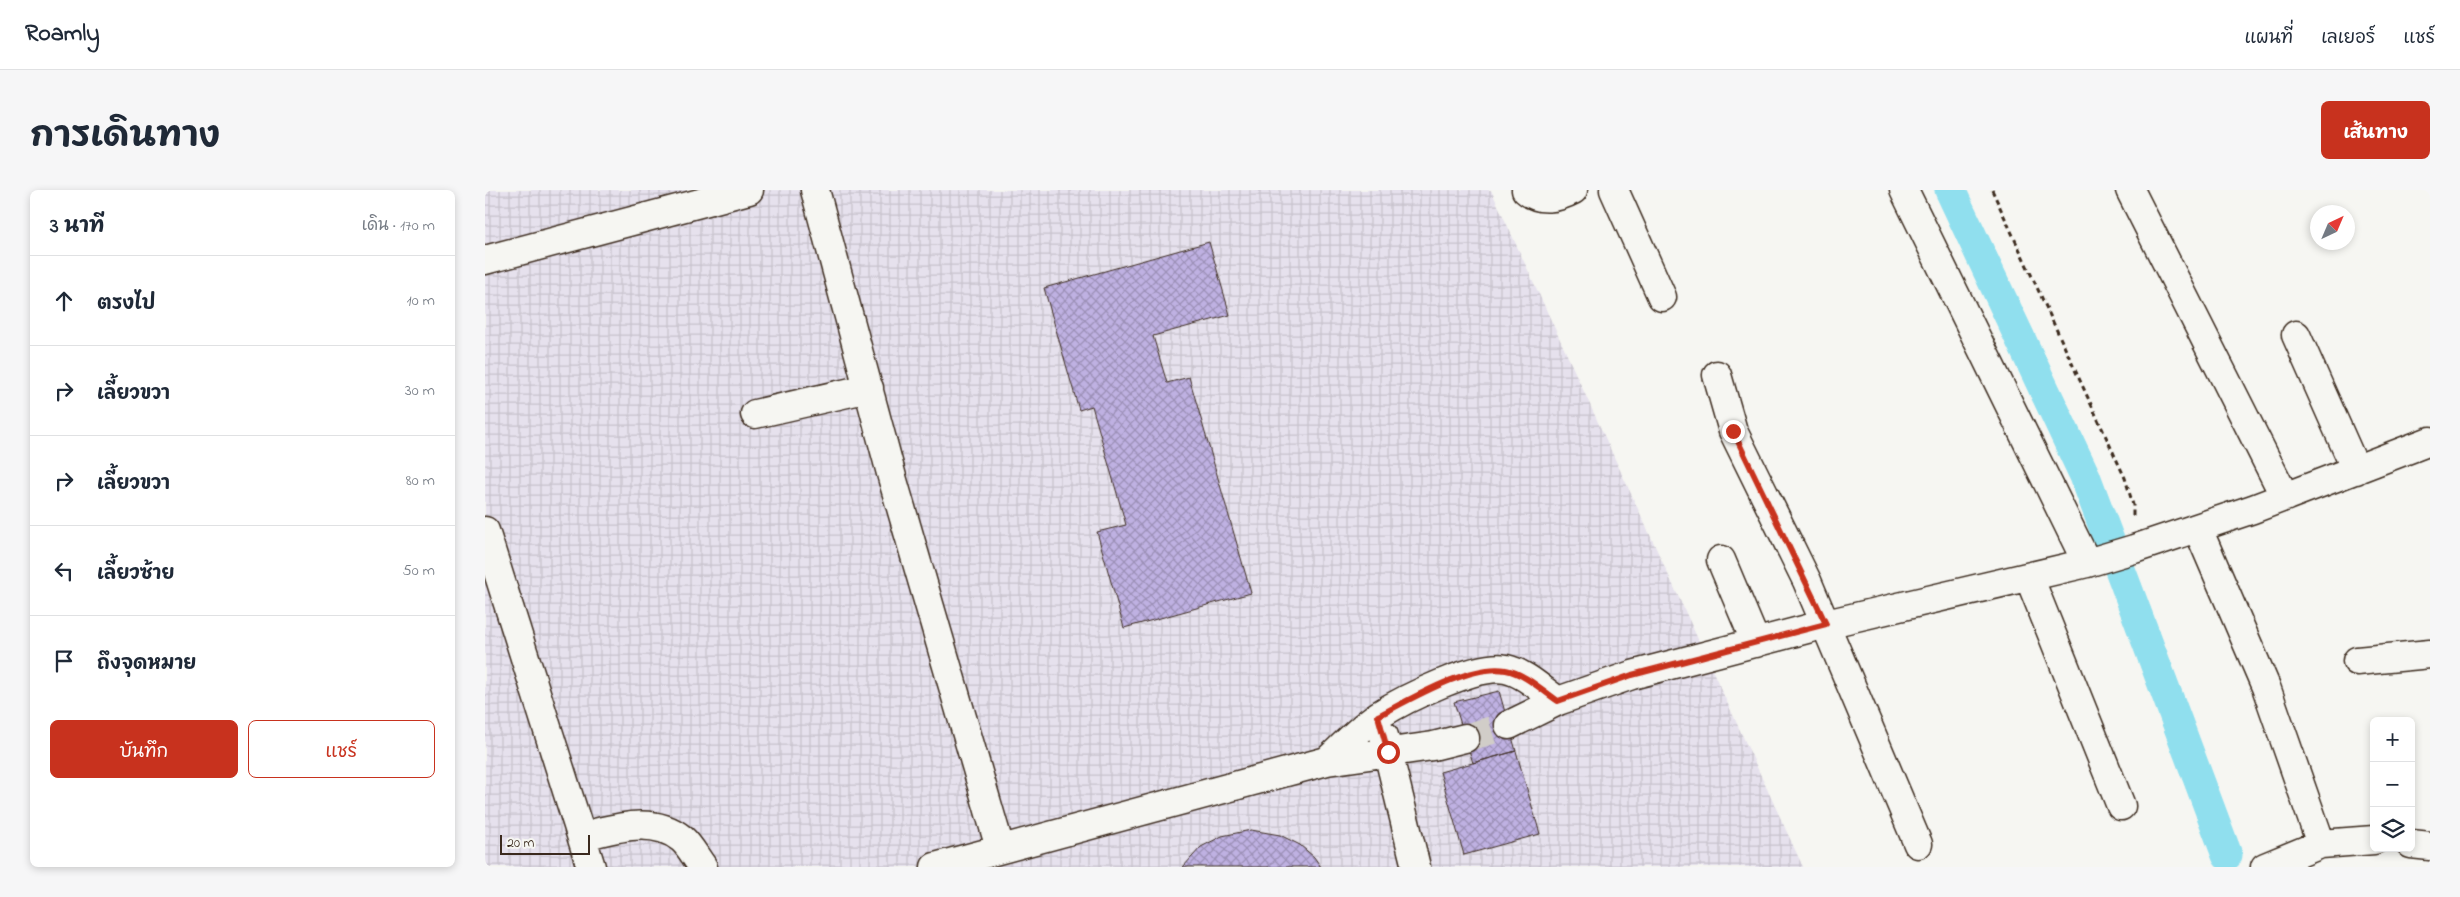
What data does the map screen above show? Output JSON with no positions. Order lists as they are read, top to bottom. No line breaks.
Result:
{"scale_bar":"20 m","north":"top right","page":{"header":"Roamly","nav":["แผนที่","เลเยอร์","แชร์"],"title":"การเดินทาง","buttons":["เส้นทาง",["บันทึก","แชร์"]],"heading":["3 นาที","เดิน · 170 m"],"list":[["ตรงไป","10 m"],["เลี้ยวขวา","30 m"],["เลี้ยวขวา","80 m"],["เลี้ยวซ้าย","50 m"],"ถึงจุดหมาย"],"map_buttons":["+","−"],"scale":"20 m"}}
